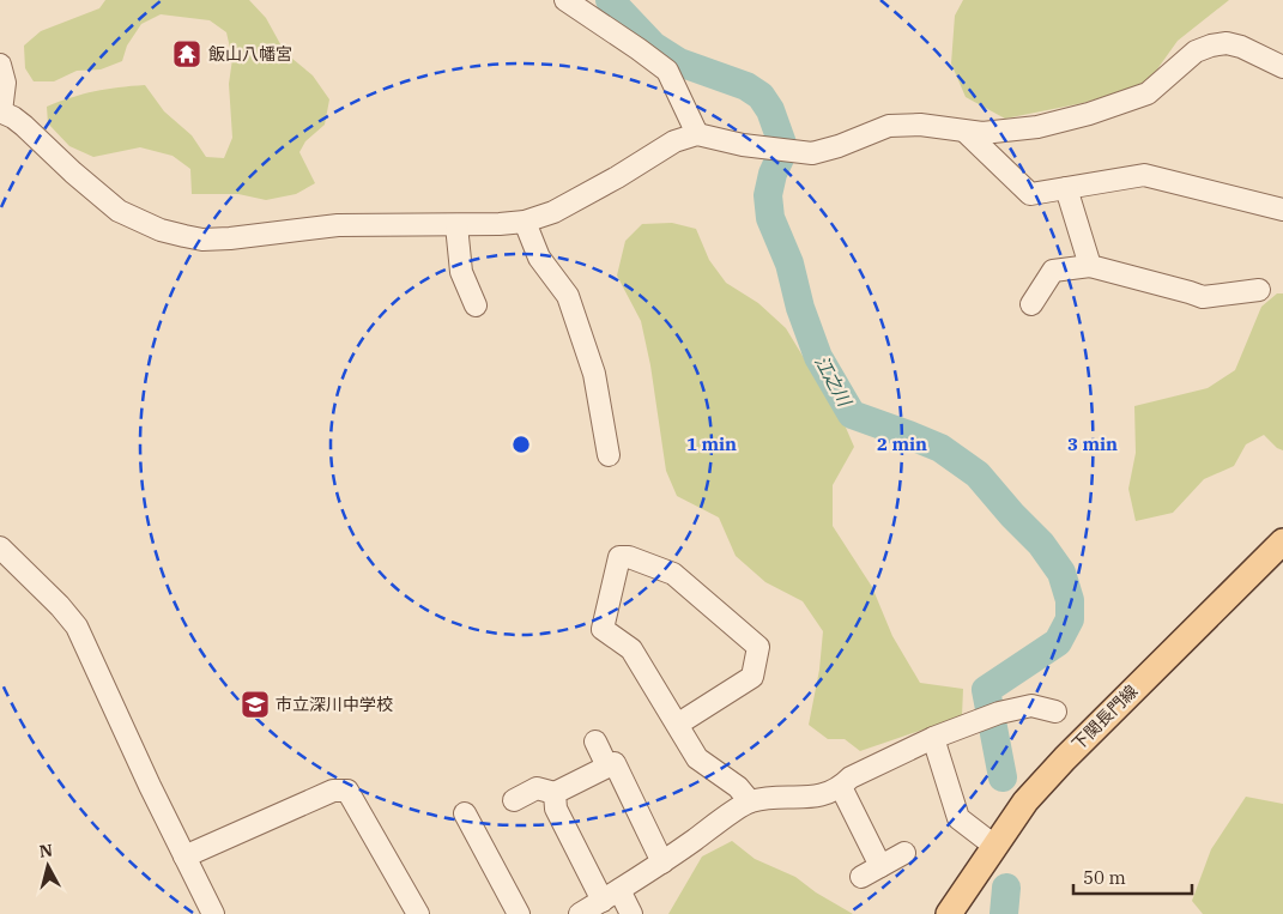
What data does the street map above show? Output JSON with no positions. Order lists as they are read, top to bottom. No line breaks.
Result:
{"streets":{"main road":["下関長門線"]},"water":["江之川"],"places":{"temple":["飯山八幡宮"],"school or university":["市立深川中学校"]},"scale_bar":"50 m","north":"top","rings":["1 min","2 min","3 min"]}
